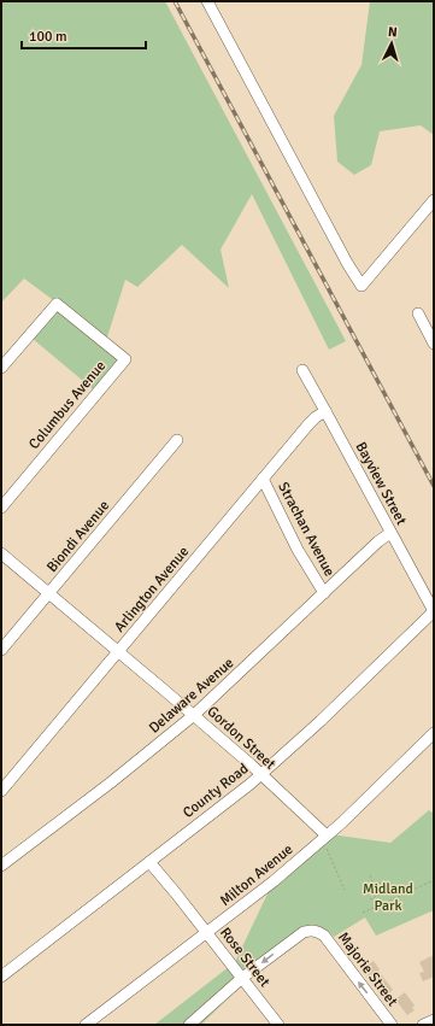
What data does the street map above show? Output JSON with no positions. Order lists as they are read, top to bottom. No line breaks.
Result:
{"streets":{"street":["Columbus Avenue","Bayview Street","Strachan Avenue","Biondi Avenue","Arlington Avenue","Delaware Avenue","Gordon Street","County Road","Milton Avenue","Rose Street","Majorie Street"]},"crossings":[["Bayview Street","Arlington Avenue"],["Bayview Street","Delaware Avenue"],["Bayview Street","County Road"],["Strachan Avenue","Arlington Avenue"],["Strachan Avenue","Delaware Avenue"],["Biondi Avenue","Gordon Street"],["Arlington Avenue","Gordon Street"],["Delaware Avenue","Gordon Street"],["Gordon Street","County Road"],["Gordon Street","Milton Avenue"],["County Road","Rose Street"],["Milton Avenue","Rose Street"],["Rose Street","Majorie Street"]],"parks":["Midland Park"],"scale_bar":"100 m","north":"top"}
